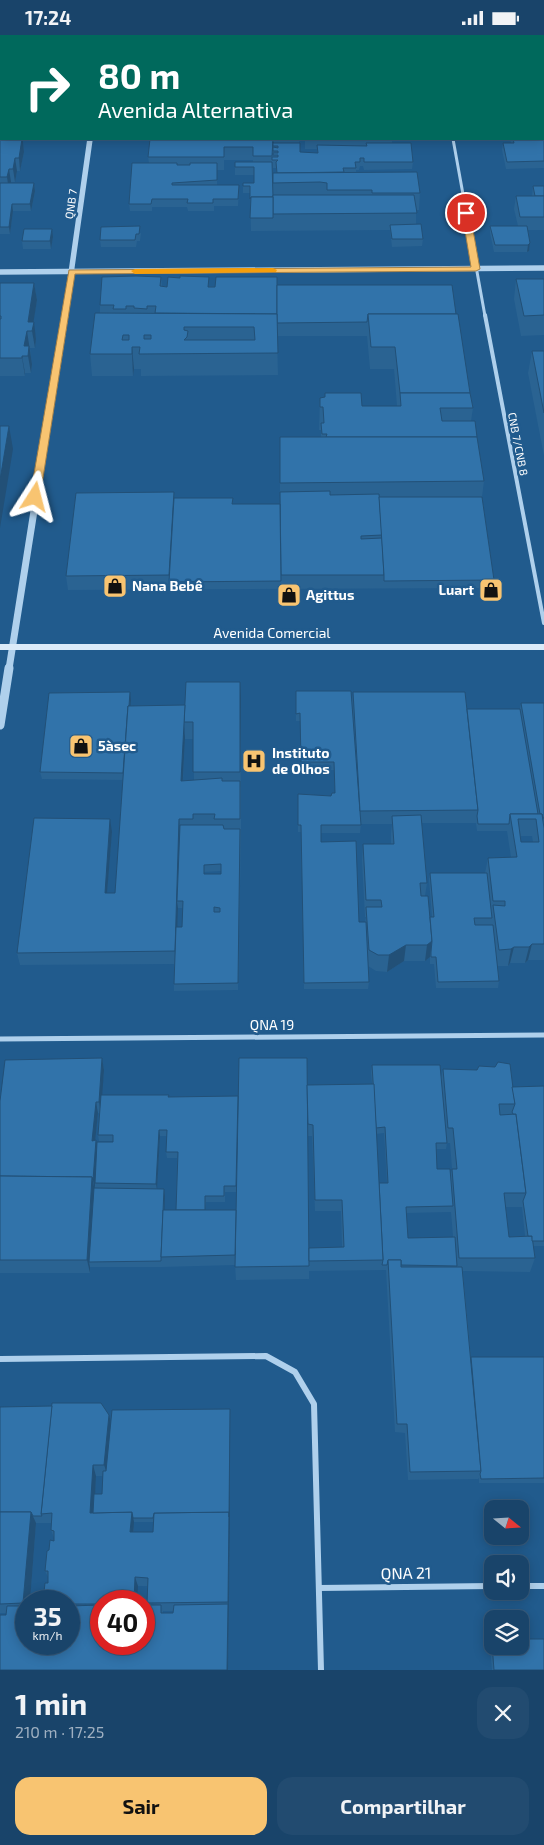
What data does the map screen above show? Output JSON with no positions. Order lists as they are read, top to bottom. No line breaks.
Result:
{"streets":{"main road":["Avenida Comercial"],"street":["QNB 7","CNB 7/CNB 8","QNA 19","QNA 21"]},"crossings":[["QNB 7","Avenida Comercial"]],"places":{"shop":["Nana Bebê","Luart","Agittus","5àsec"],"hospital":["Instituto de Olhos"]},"north":"right","page":{"status":"17:24","turn":["80 m","Avenida Alternativa"],"speed":"35 km/h","limit":"40","heading":["1 min","210 m · 17:25"],"buttons":["Sair","Compartilhar"]}}
